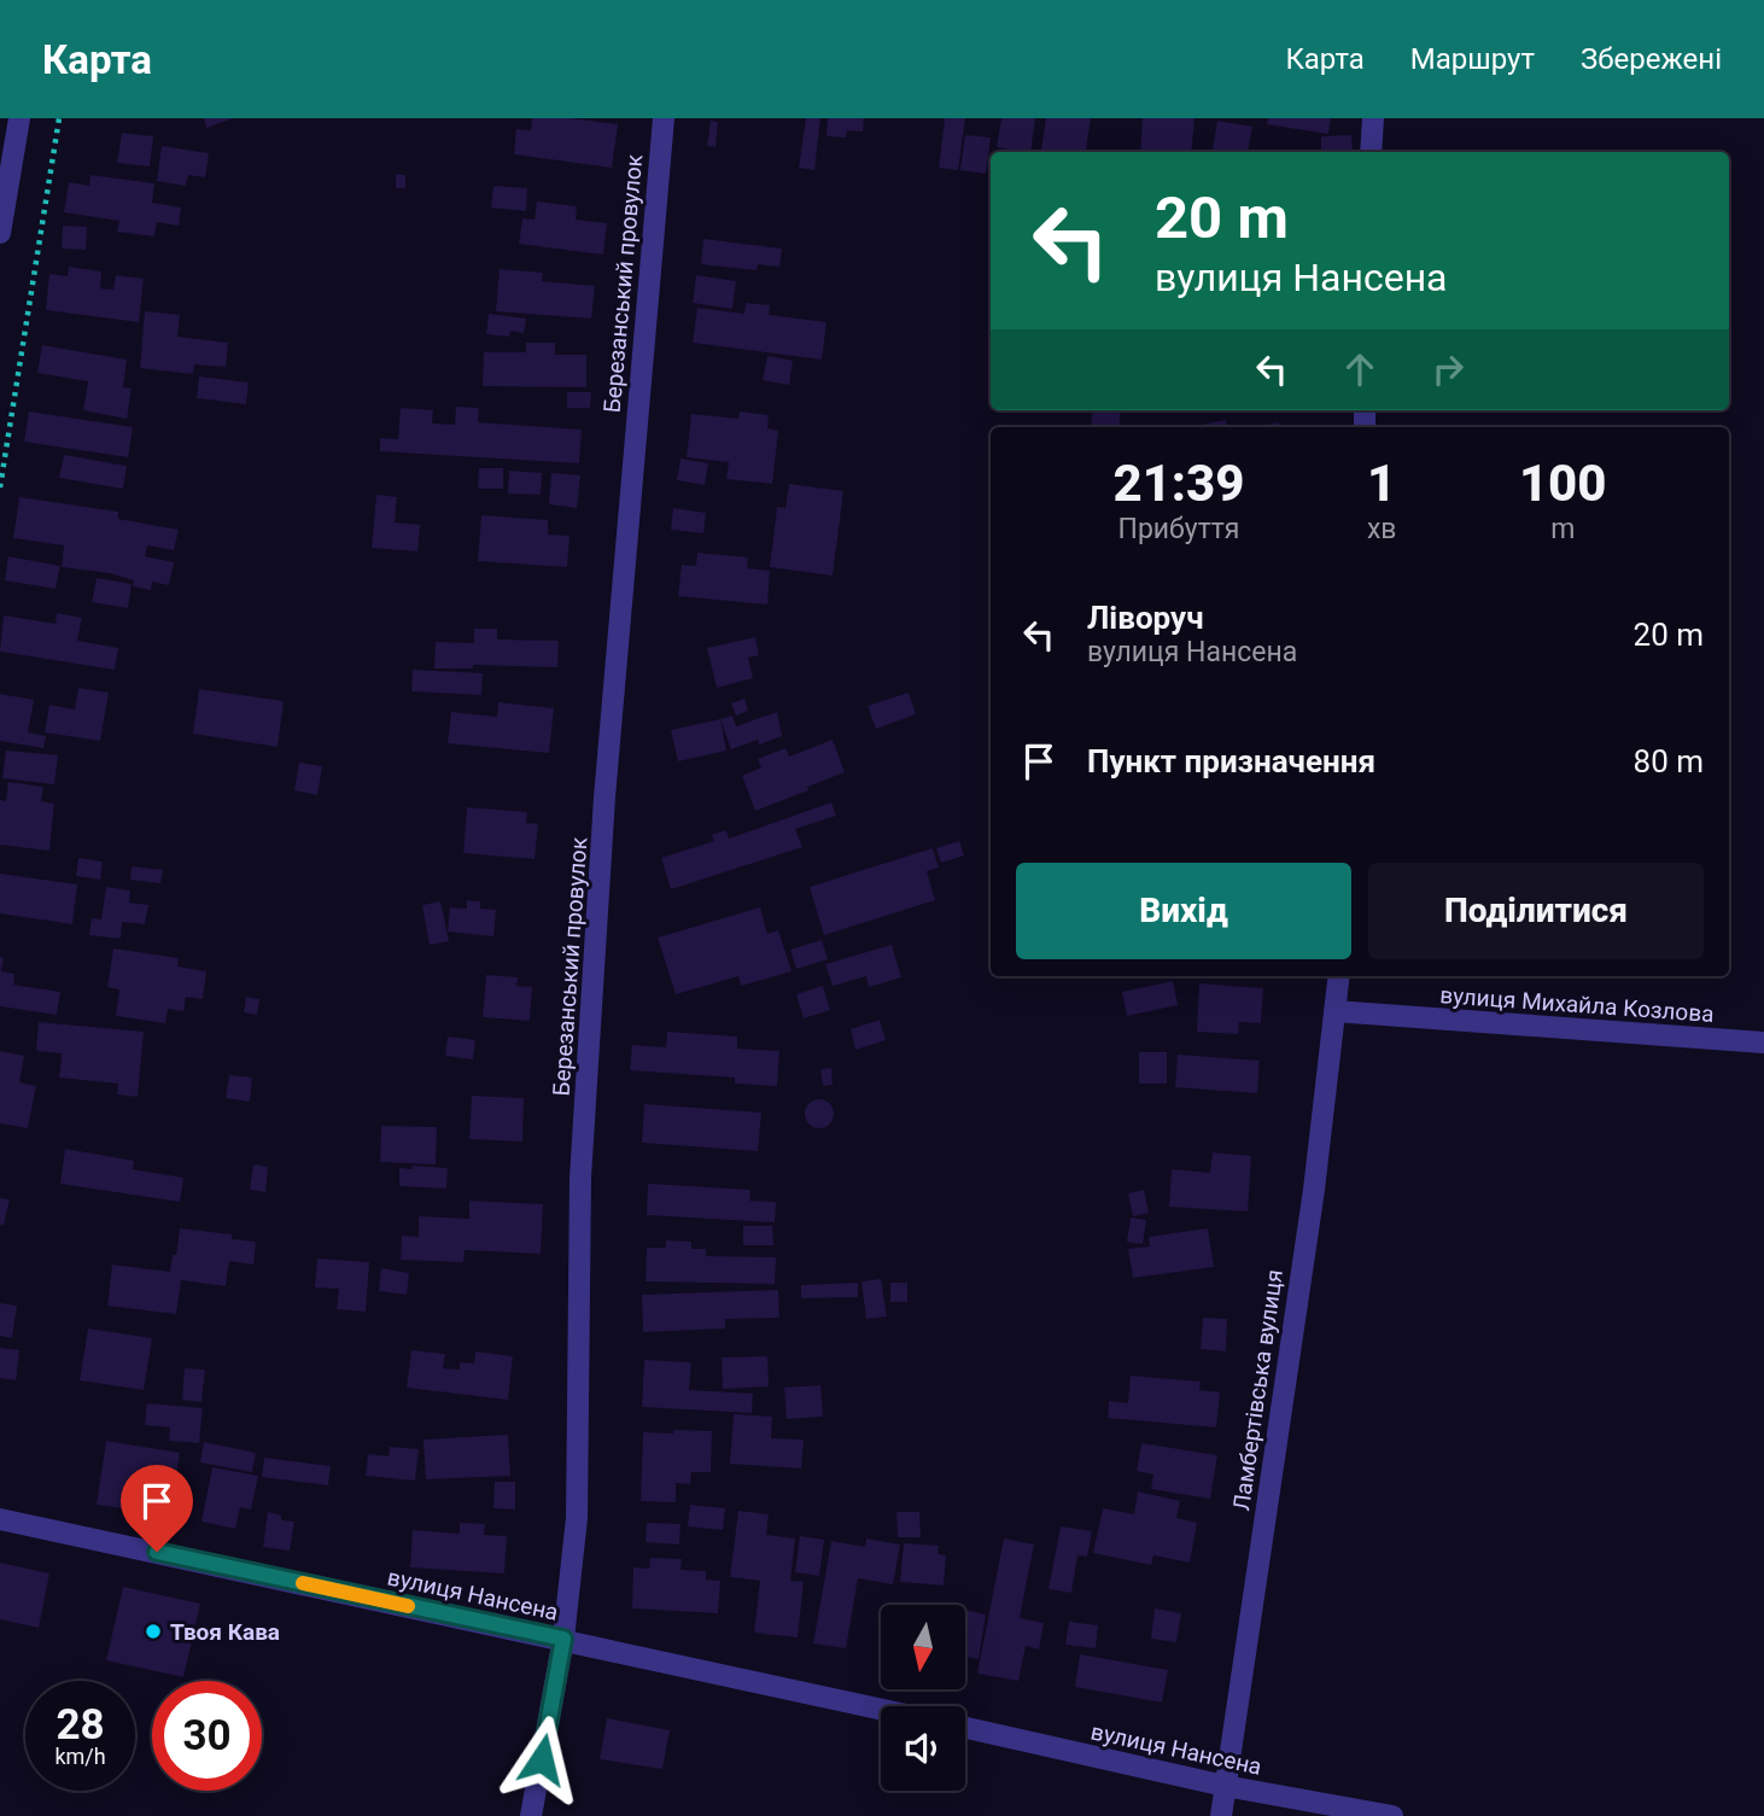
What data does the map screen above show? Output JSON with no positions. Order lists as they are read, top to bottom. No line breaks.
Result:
{"streets":{"street":["Березанський провулок","вулиця Михайла Козлова","Ламбертівська вулиця","вулиця Нансена"]},"crossings":[["Березанський провулок","вулиця Нансена"],["вулиця Михайла Козлова","Ламбертівська вулиця"],["Ламбертівська вулиця","вулиця Нансена"]],"places":["Твоя Кава"],"north":"bottom","page":{"header":"Карта","nav":["Карта","Маршрут","Збережені"],"turn":["20 m","вулиця Нансена"],"eta":["21:39","Прибуття","1","хв","100","m"],"list":[{"name":"Ліворуч","note":"вулиця Нансена","value":"20 m"},{"name":"Пункт призначення","value":"80 m"}],"buttons":["Вихід","Поділитися"],"speed":"28 km/h","limit":"30"}}
